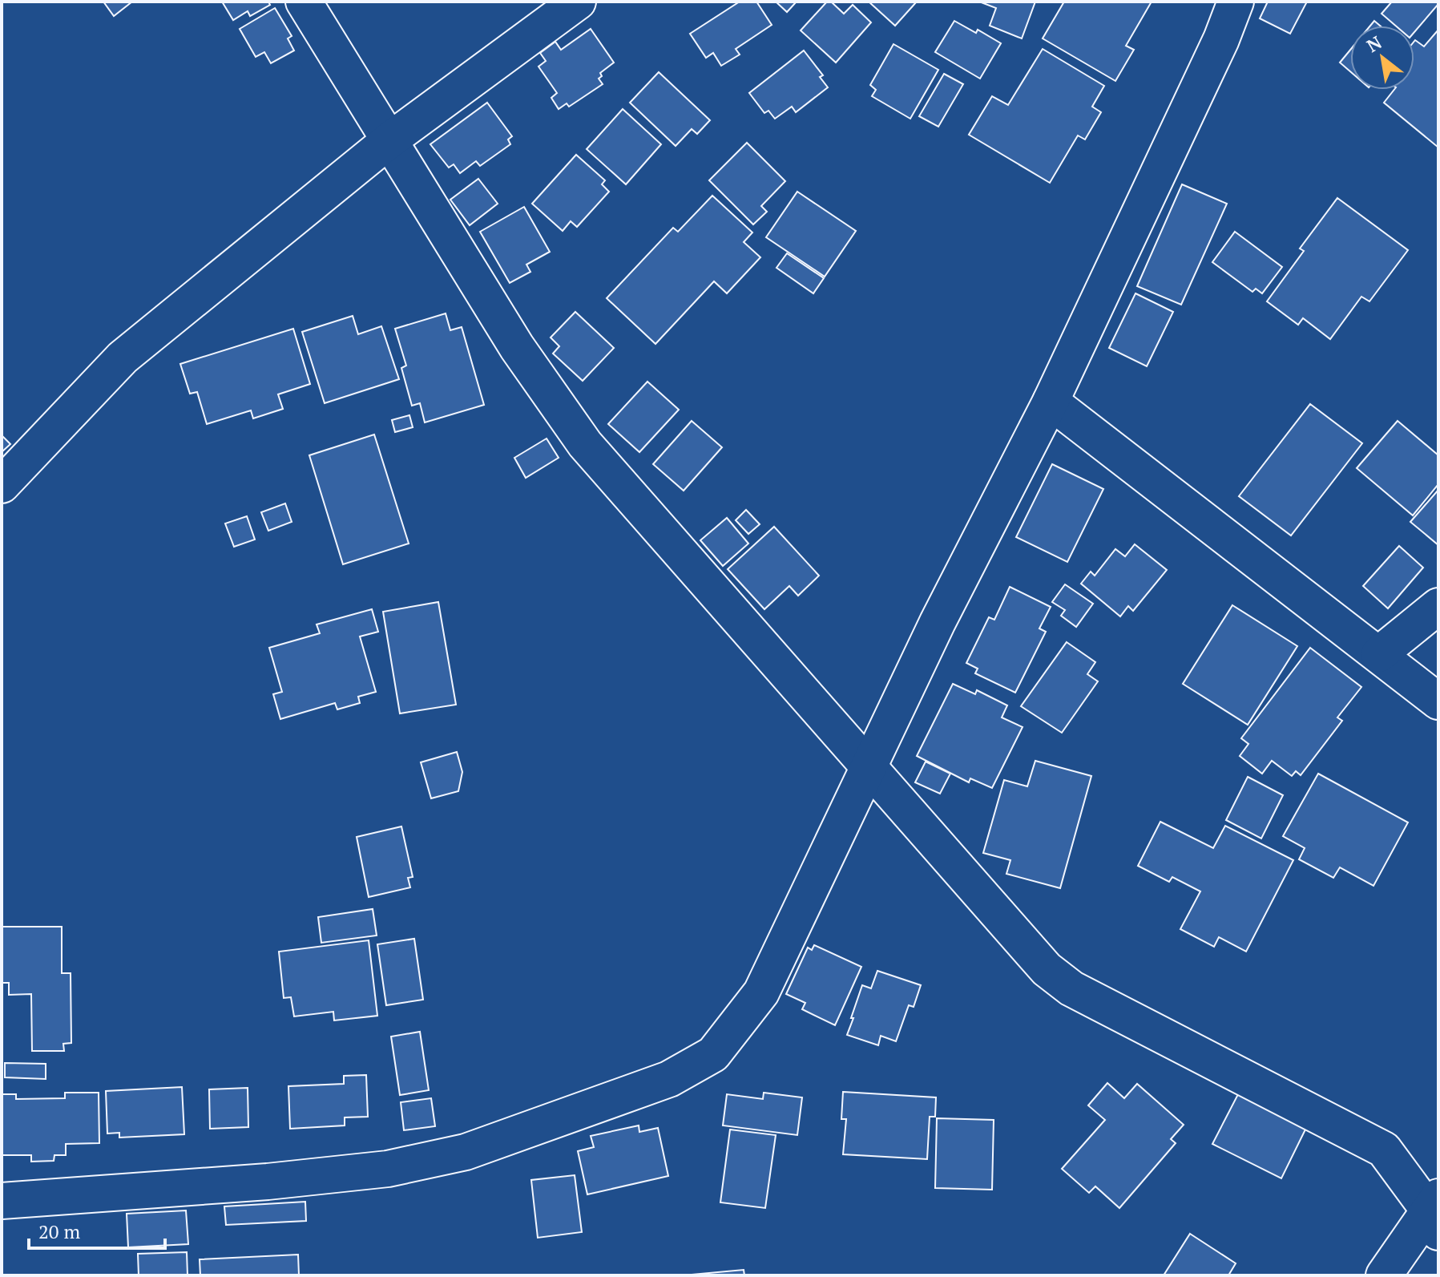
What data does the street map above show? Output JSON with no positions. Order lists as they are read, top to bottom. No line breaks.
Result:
{"scale_bar":"20 m","north":"top left"}
